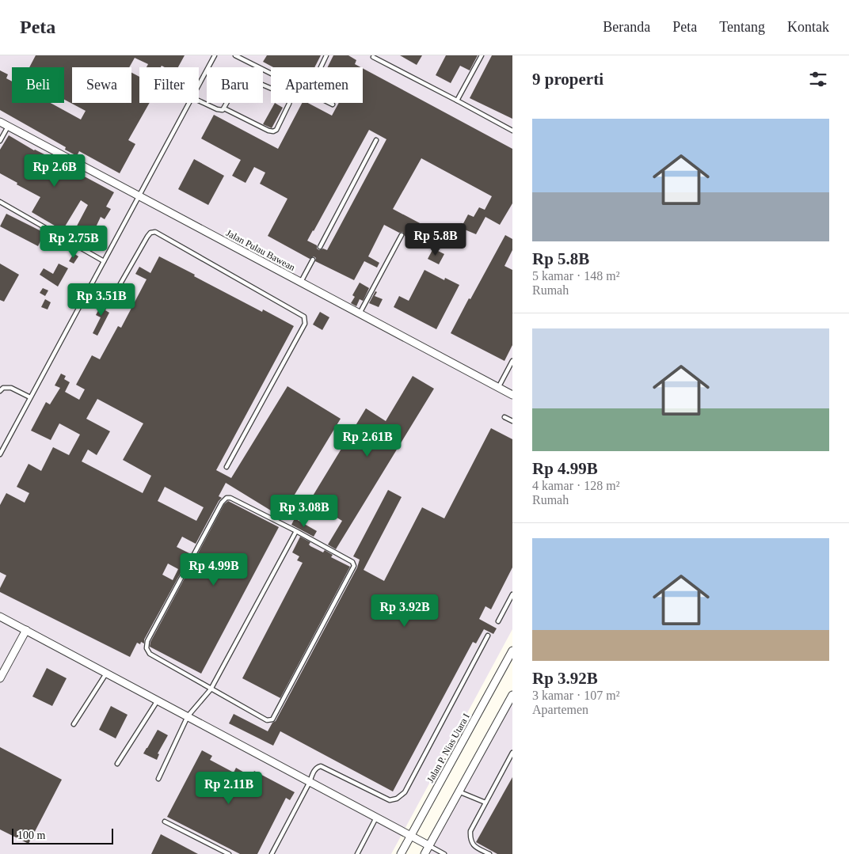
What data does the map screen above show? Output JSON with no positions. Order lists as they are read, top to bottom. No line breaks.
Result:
{"streets":{"street":["Jalan Pulau Bawean","Jalan P. Nias Utara I"]},"scale_bar":"100 m","page":{"header":"Peta","nav":["Beranda","Peta","Tentang","Kontak"],"heading":"9 properti","chip":["Beli","Sewa","Filter","Baru","Apartemen"],"list":[{"name":"Rp 5.8B","note":"5 kamar · 148 m² · Rumah"},{"name":"Rp 4.99B","note":"4 kamar · 128 m² · Rumah"},{"name":"Rp 3.92B","note":"3 kamar · 107 m² · Apartemen"}],"price":["Rp 2.6B","Rp 5.8B","Rp 2.75B","Rp 3.51B","Rp 2.61B","Rp 3.08B","Rp 4.99B","Rp 3.92B","Rp 2.11B"],"scale":"100 m"}}
